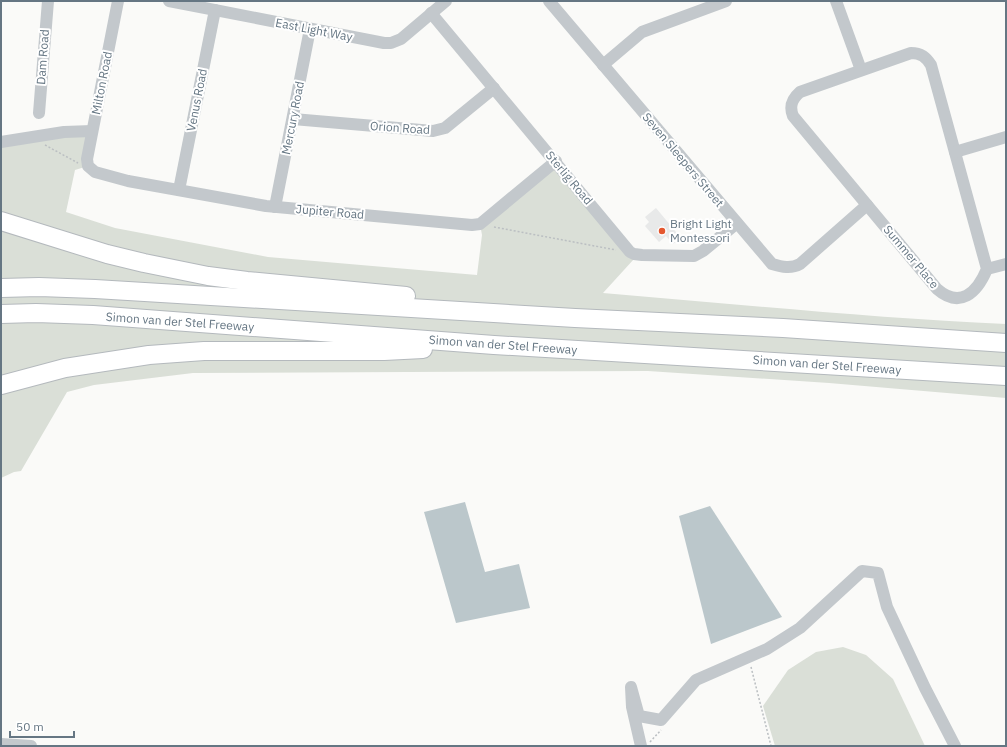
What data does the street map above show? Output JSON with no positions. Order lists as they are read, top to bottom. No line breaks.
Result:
{"streets":{"highway":["Simon van der Stel Freeway"],"street":["East Light Way","Dam Road","Milton Road","Venus Road","Mercury Road","Orion Road","Seven Sleepers Street","Sterlig Road","Jupiter Road","Summer Place"]},"crossings":[["East Light Way","Venus Road"],["East Light Way","Mercury Road"],["East Light Way","Sterlig Road"],["Milton Road","Jupiter Road"],["Venus Road","Jupiter Road"],["Mercury Road","Orion Road"],["Mercury Road","Jupiter Road"],["Orion Road","Sterlig Road"],["Seven Sleepers Street","Summer Place"]],"places":["Bright Light Montessori"],"scale_bar":"50 m"}
